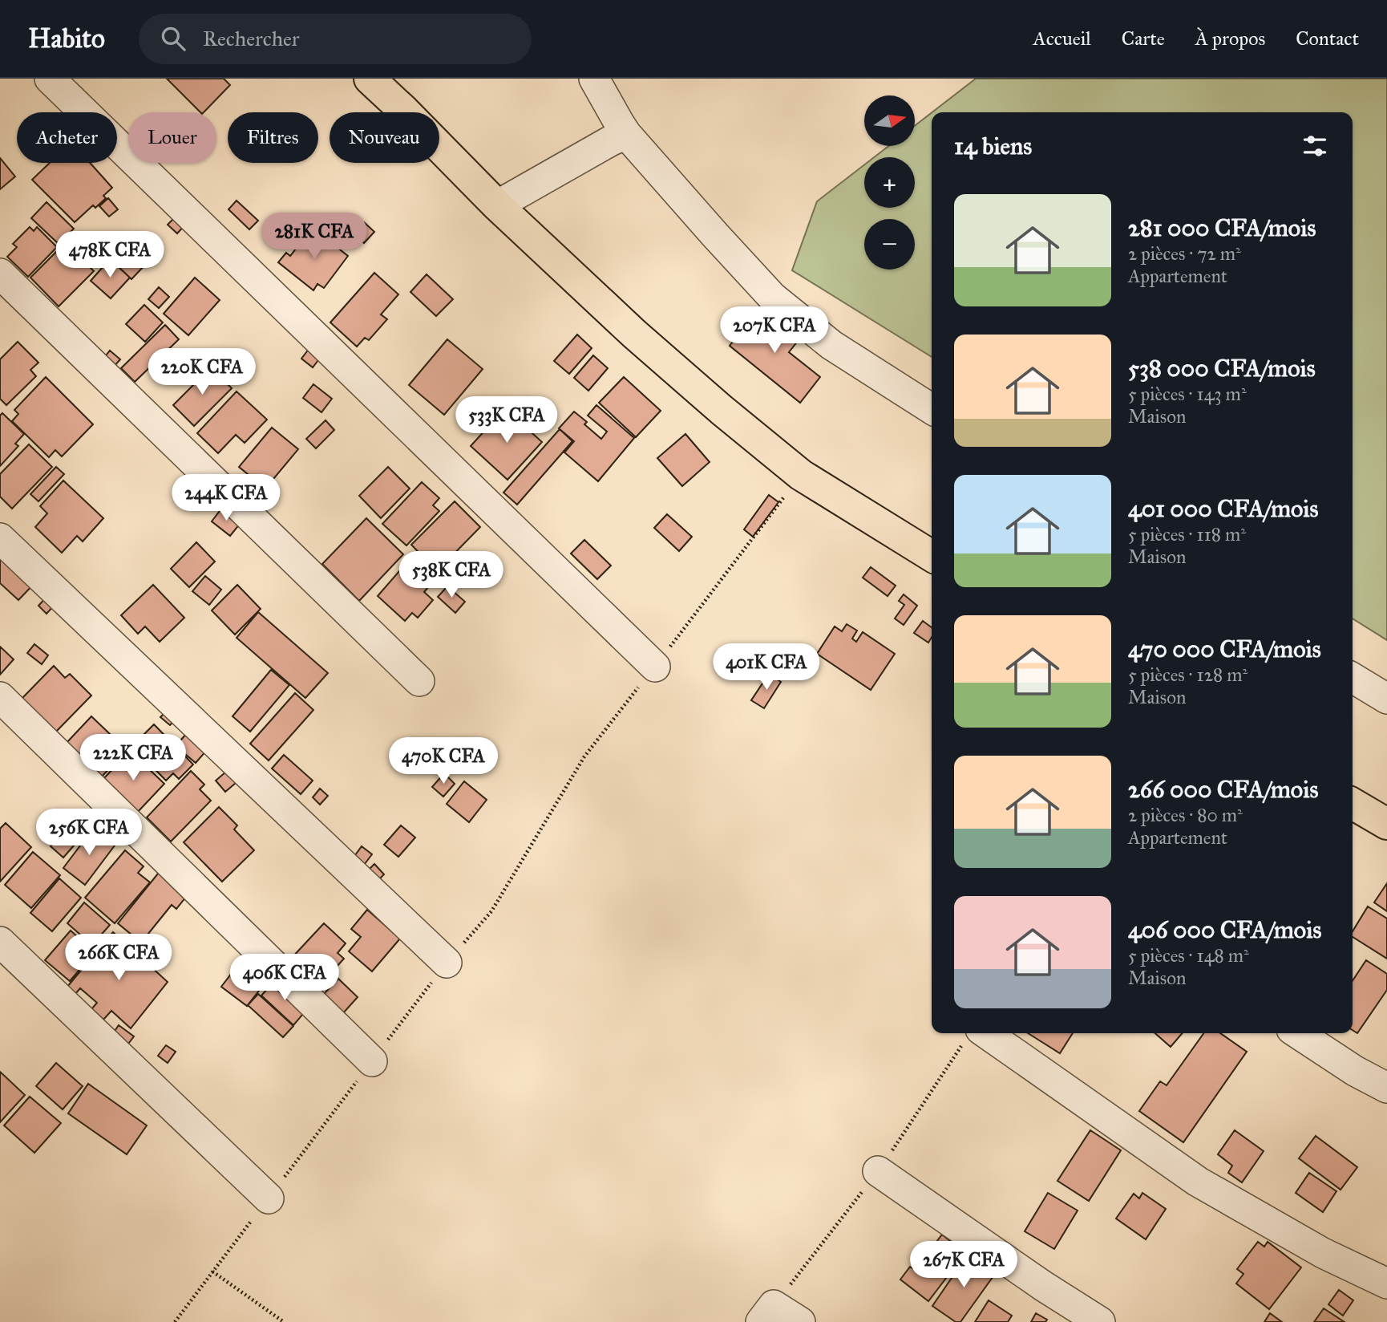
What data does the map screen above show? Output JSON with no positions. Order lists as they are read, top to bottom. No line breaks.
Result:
{"north":"right","page":{"header":"Habito","search":"Rechercher","nav":["Accueil","Carte","À propos","Contact"],"map_buttons":["+","−"],"chip":["Acheter","Louer","Filtres","Nouveau"],"heading":"14 biens","list":[{"name":"281 000 CFA/mois","note":"2 pièces · 72 m² · Appartement"},{"name":"538 000 CFA/mois","note":"5 pièces · 143 m² · Maison"},{"name":"401 000 CFA/mois","note":"5 pièces · 118 m² · Maison"},{"name":"470 000 CFA/mois","note":"5 pièces · 128 m² · Maison"},{"name":"266 000 CFA/mois","note":"2 pièces · 80 m² · Appartement"},{"name":"406 000 CFA/mois","note":"5 pièces · 148 m² · Maison"}],"price":["281K CFA","478K CFA","207K CFA","220K CFA","533K CFA","244K CFA","538K CFA","401K CFA","222K CFA","470K CFA","256K CFA","266K CFA","406K CFA","267K CFA"]}}
